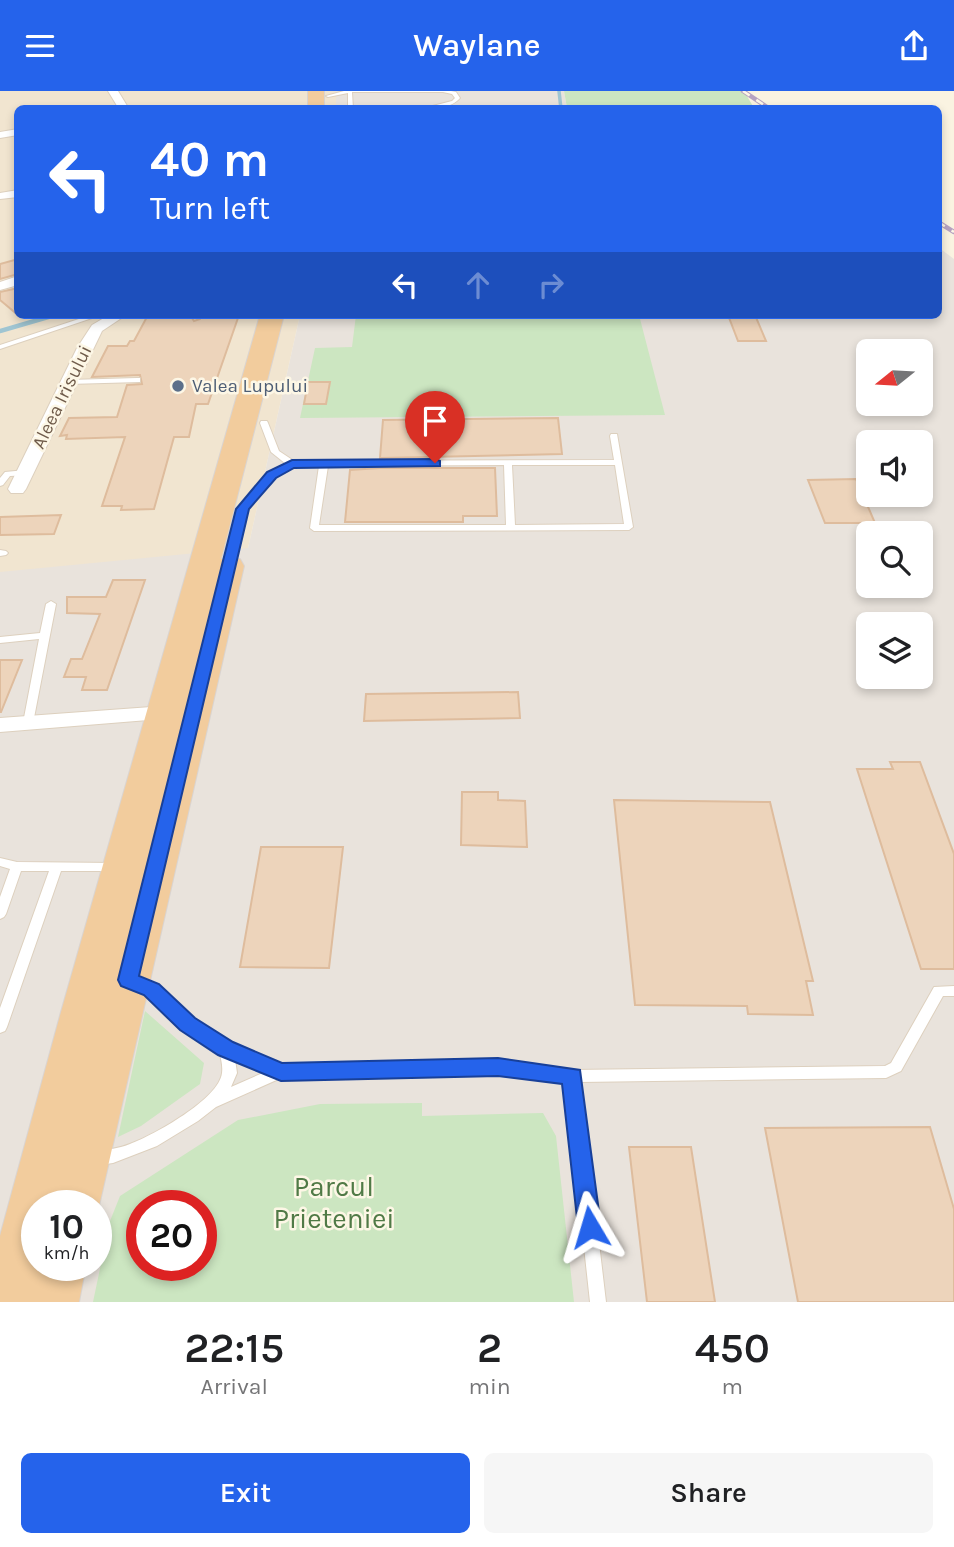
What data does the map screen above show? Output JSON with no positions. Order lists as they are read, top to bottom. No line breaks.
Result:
{"streets":{"street":["Aleea Irisului"]},"parks":["Parcul Prieteniei"],"places":["Valea Lupului"],"north":"left","page":{"header":"Waylane","turn":["40 m","Turn left"],"speed":"10 km/h","limit":"20","eta":["22:15","Arrival","2","min","450","m"],"buttons":["Exit","Share"]}}
